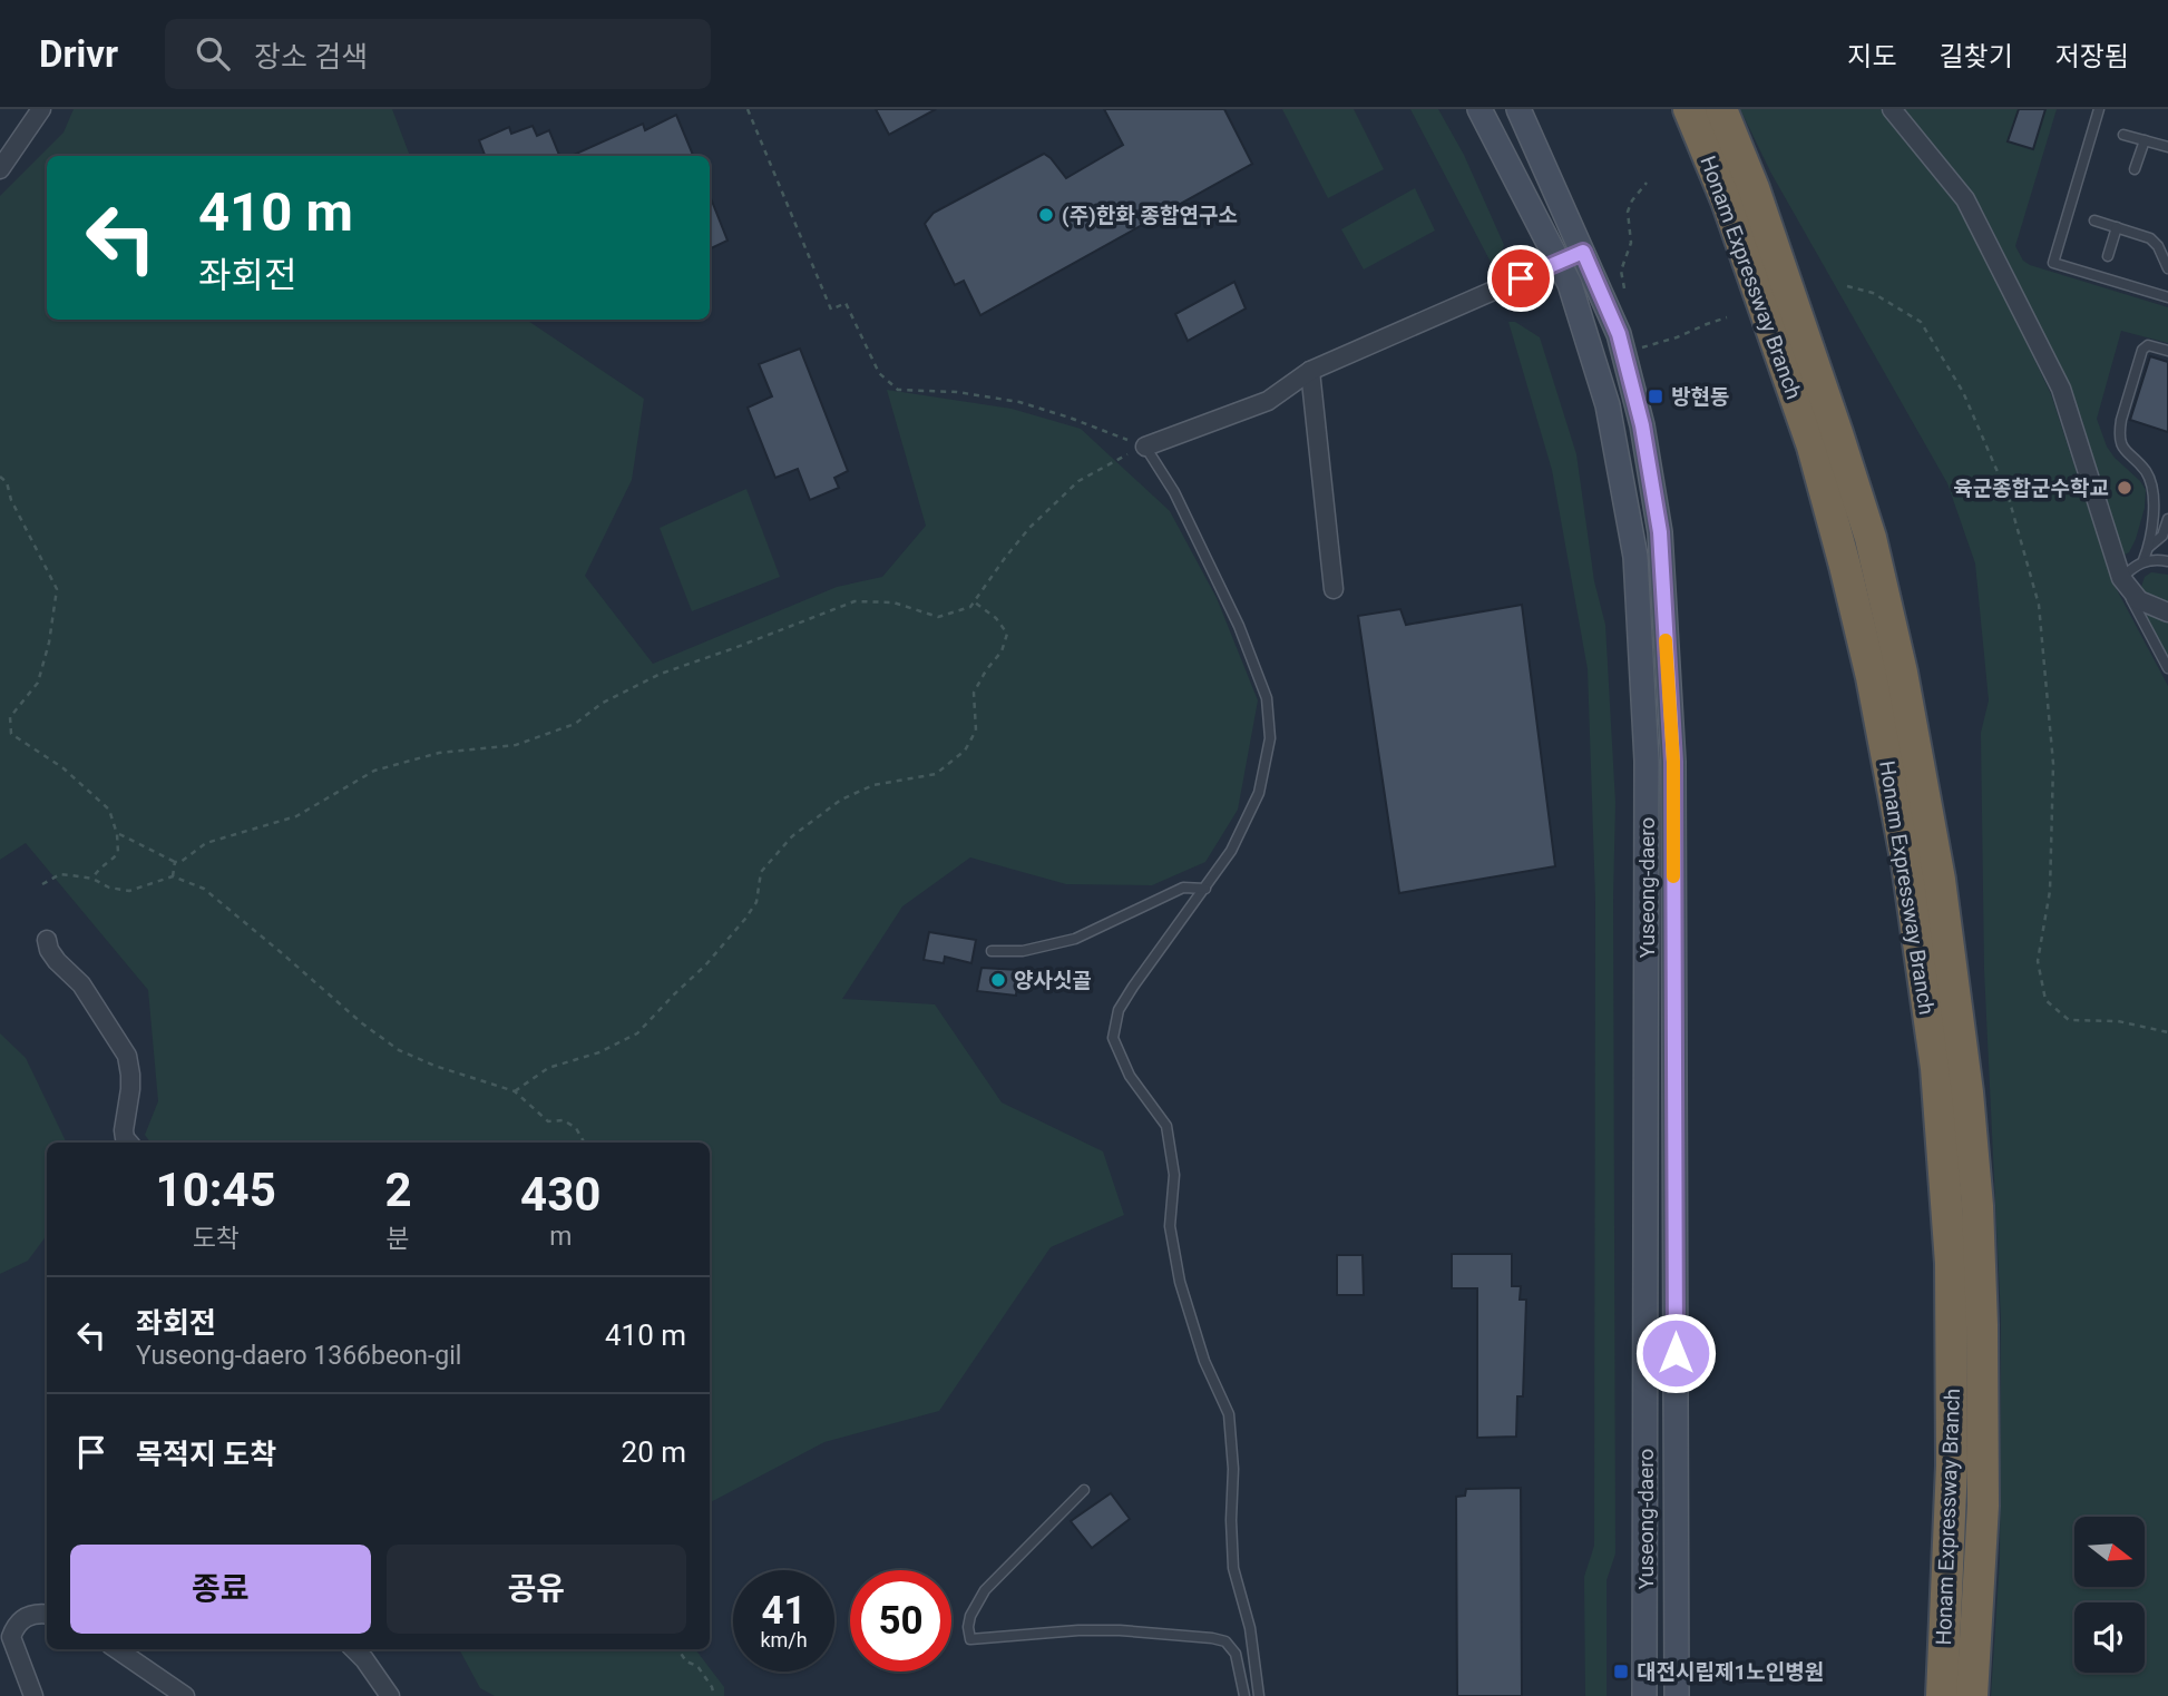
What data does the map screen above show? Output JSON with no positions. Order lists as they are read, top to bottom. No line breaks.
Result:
{"streets":{"highway":["Honam Expressway Branch"],"main road":["Yuseong-daero"]},"places":{"other":["(주)한화 종합연구소","육군종합군수학교","양사싯골"],"transit":["방현동","대전시립제1노인병원"]},"north":"right","page":{"header":"Drivr","search":"장소 검색","nav":["지도","길찾기","저장됨"],"turn":["410 m","좌회전"],"eta":["10:45","도착","2","분","430","m"],"list":[{"name":"좌회전","note":"Yuseong-daero 1366beon-gil","value":"410 m"},{"name":"목적지 도착","value":"20 m"}],"buttons":["종료","공유"],"speed":"41 km/h","limit":"50"}}
